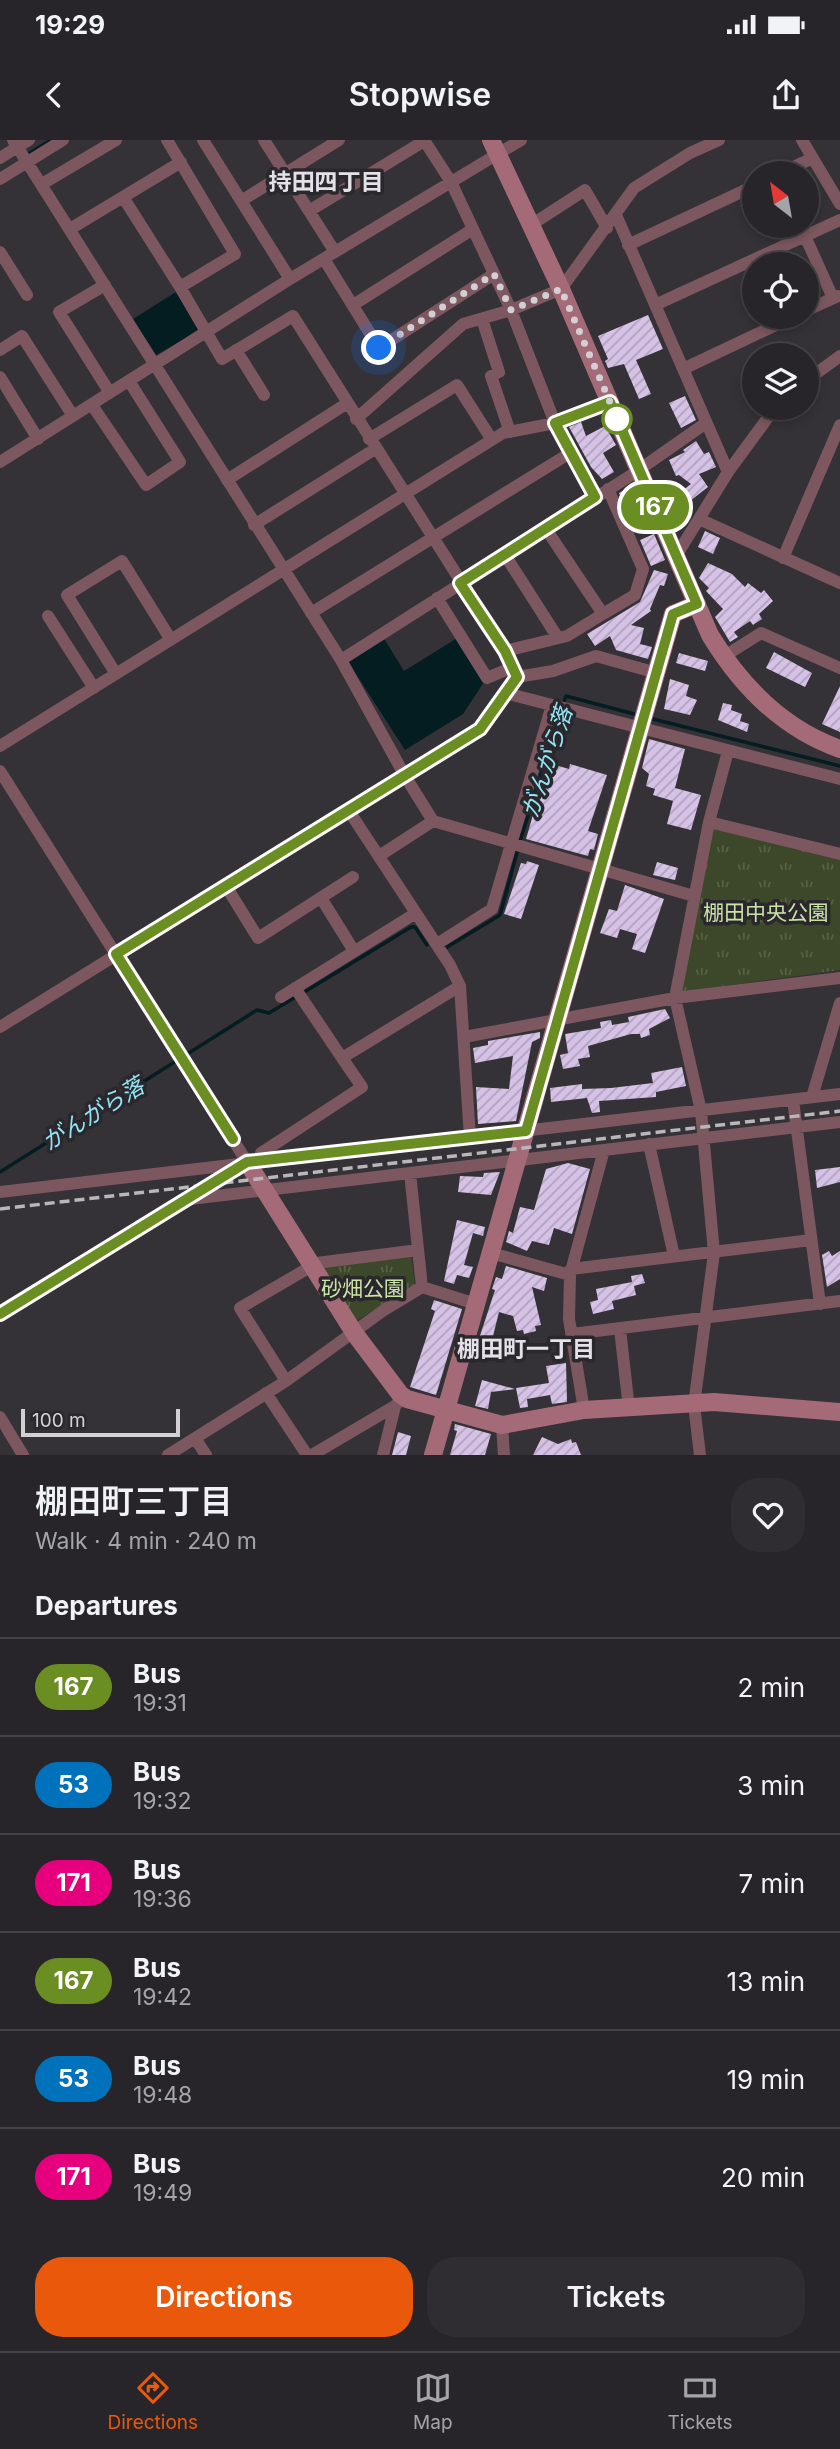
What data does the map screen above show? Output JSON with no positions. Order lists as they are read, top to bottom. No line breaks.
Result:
{"districts":["持田四丁目","棚田町一丁目"],"water":["がんがら落"],"parks":["棚田中央公園","砂畑公園"],"lines":["bus line 167"],"scale_bar":"100 m","north":"top left","page":{"status":"19:29","header":"Stopwise","on_map":"167","scale":"100 m","heading":[["棚田町三丁目","Walk · 4 min · 240 m"],"Departures"],"list":[{"mark":"167","name":"Bus","note":"19:31","value":"2 min"},{"mark":"53","name":"Bus","note":"19:32","value":"3 min"},{"mark":"171","name":"Bus","note":"19:36","value":"7 min"},{"mark":"167","name":"Bus","note":"19:42","value":"13 min"},{"mark":"53","name":"Bus","note":"19:48","value":"19 min"},{"mark":"171","name":"Bus","note":"19:49","value":"20 min"}],"buttons":["Directions","Tickets"],"tabs":["Directions","Map","Tickets"]}}
